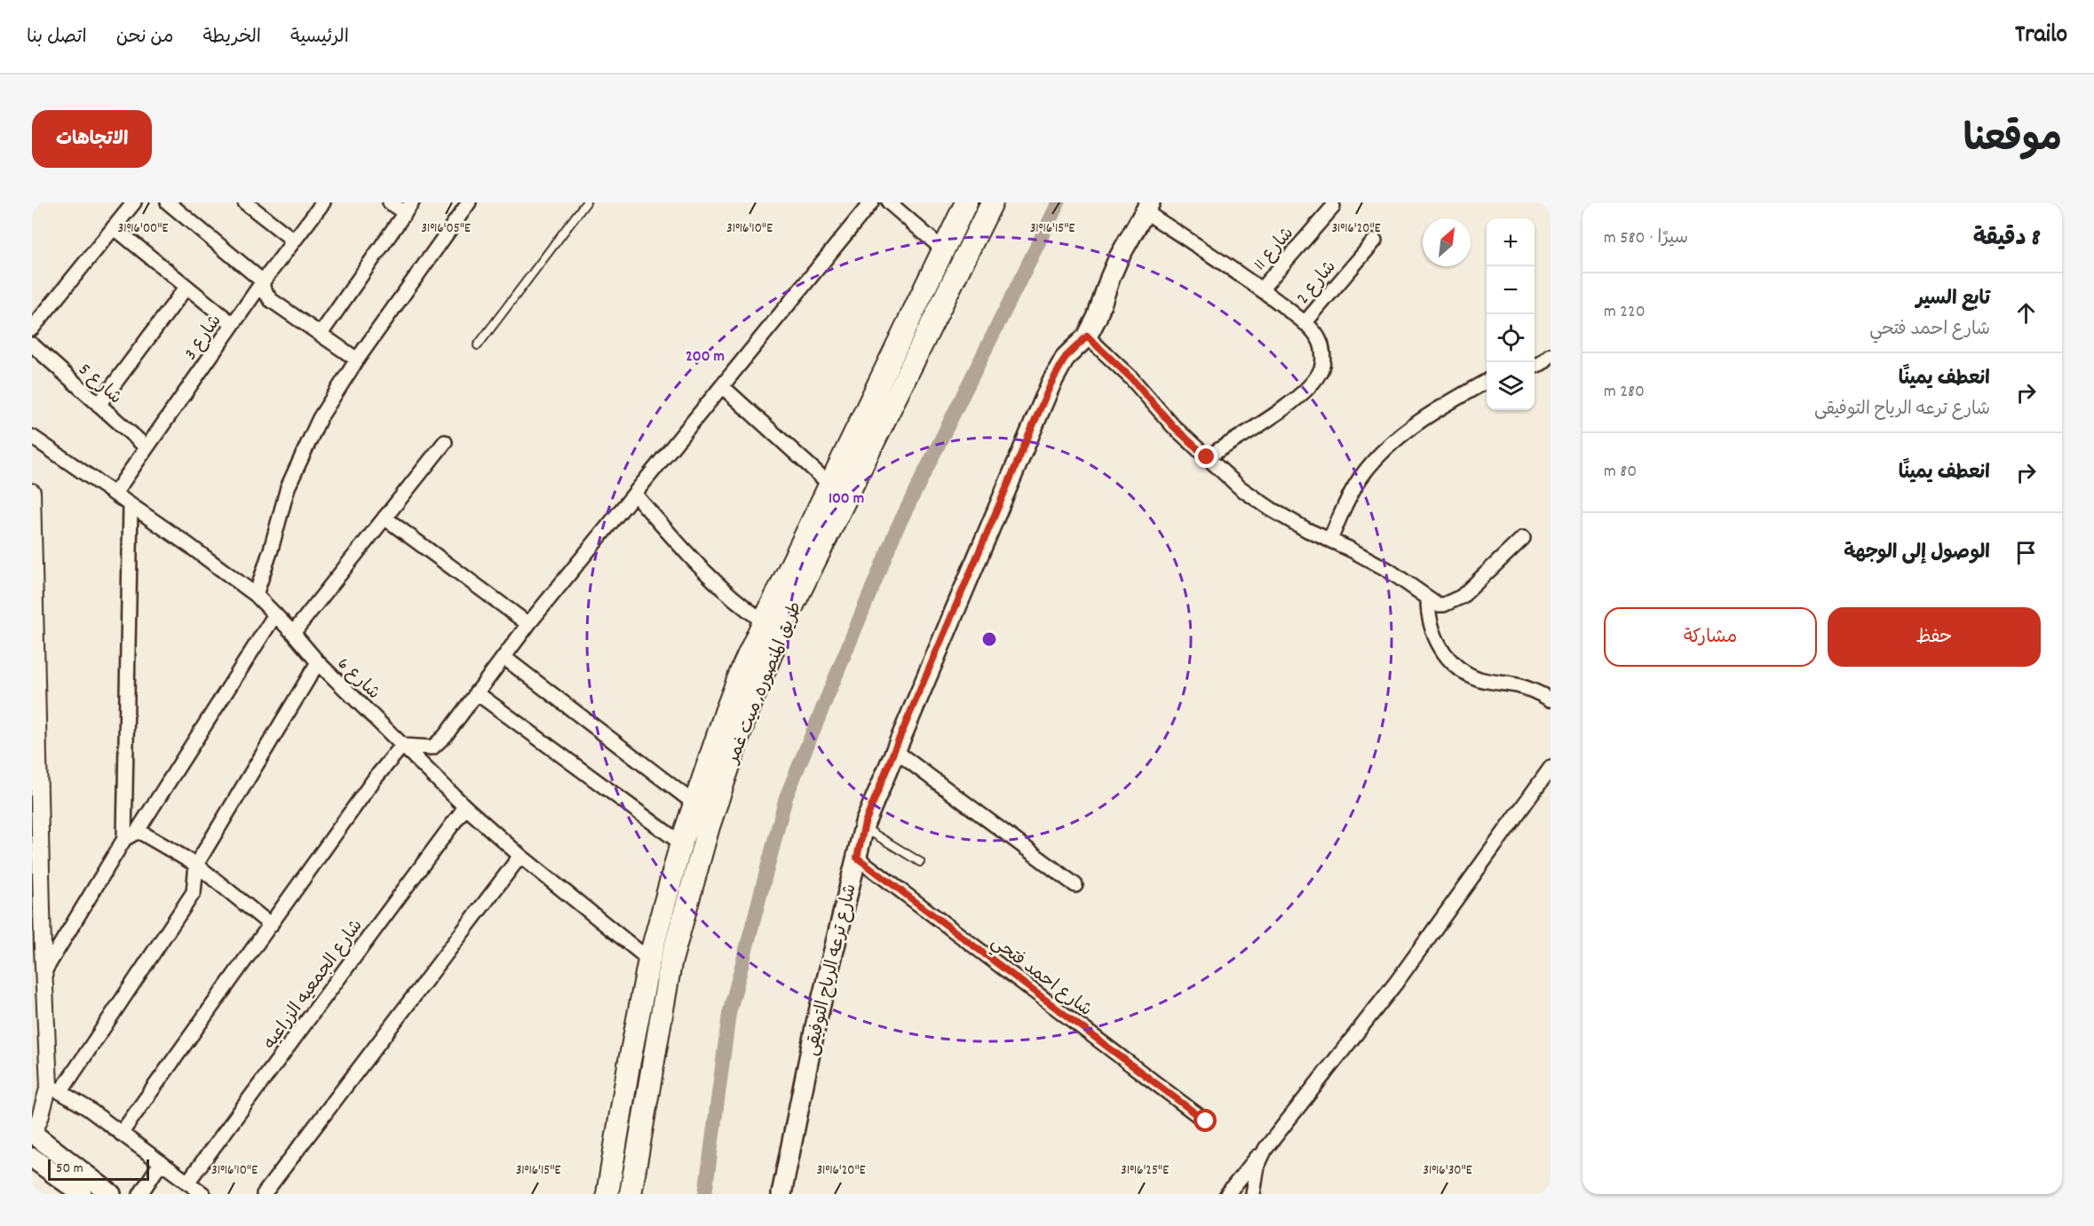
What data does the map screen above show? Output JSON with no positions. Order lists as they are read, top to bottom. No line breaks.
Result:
{"streets":{"highway":["طريق المنصوره, ميت غمر"],"main road":["شارع ترعه الرياح التوفيقى"],"street":["شارع 11","شارع 2","شارع 3","شارع 5","شارع 6","شارع احمد فتحي","شارع الجمعيه الزراعيه"]},"crossings":[["شارع 3","شارع 5"],["شارع 3","شارع 6"],["شارع 6","طريق المنصوره, ميت غمر"],["شارع 6","شارع الجمعيه الزراعيه"],["شارع ترعه الرياح التوفيقى","شارع احمد فتحي"]],"scale_bar":"50 m","north":"top right","page":{"header":"Trailo","nav":["الرئيسية","الخريطة","من نحن","اتصل بنا"],"title":"موقعنا","buttons":["الاتجاهات",["حفظ","مشاركة"]],"heading":["8 دقيقة","سيرًا · 580 m"],"map_buttons":["+","−"],"list":[["تابع السير","شارع احمد فتحي","220 m"],["انعطف يمينًا","شارع ترعه الرياح التوفيقى","280 m"],["انعطف يمينًا","80 m"],"الوصول إلى الوجهة"],"scale":"50 m"},"coordinates":["31°16'00\"E","31°16'05\"E","31°16'10\"E","31°16'15\"E","31°16'20\"E","31°16'25\"E","31°16'30\"E"],"rings":["200 m","100 m"]}
